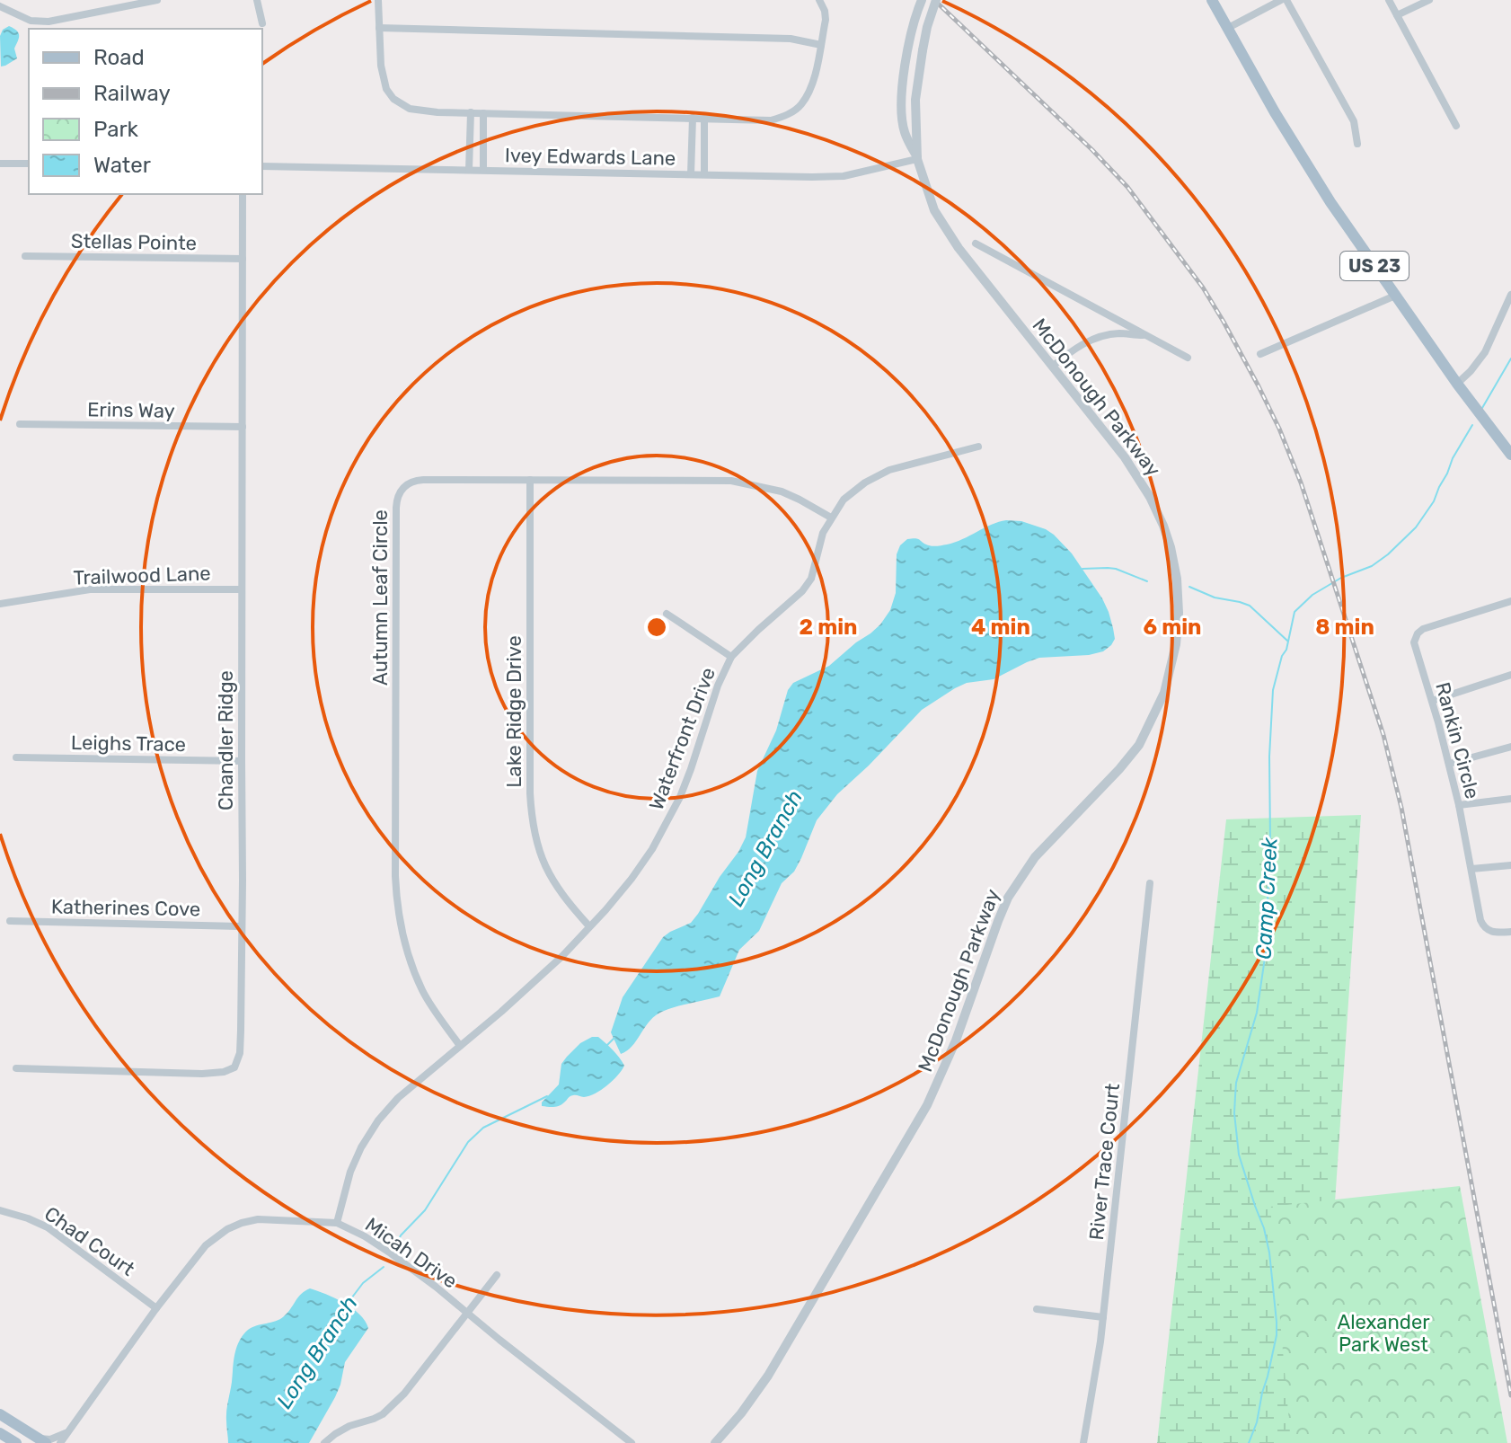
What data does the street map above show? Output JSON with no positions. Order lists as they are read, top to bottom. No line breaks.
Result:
{"streets":{"main road":["US 23"],"street":["Ivey Edwards Lane","Stellas Pointe","McDonough Parkway","Erins Way","Trailwood Lane","Autumn Leaf Circle","Lake Ridge Drive","Waterfront Drive","Chandler Ridge","Rankin Circle","Leighs Trace","Katherines Cove","River Trace Court","Chad Court","Micah Drive"]},"crossings":[["Ivey Edwards Lane","McDonough Parkway"],["Stellas Pointe","Chandler Ridge"],["Erins Way","Chandler Ridge"],["Trailwood Lane","Chandler Ridge"],["Autumn Leaf Circle","Lake Ridge Drive"],["Autumn Leaf Circle","Waterfront Drive"],["Lake Ridge Drive","Waterfront Drive"],["Waterfront Drive","Micah Drive"],["Chandler Ridge","Leighs Trace"],["Chandler Ridge","Katherines Cove"],["Chad Court","Micah Drive"]],"water":["Long Branch","Camp Creek"],"parks":["Alexander Park West"],"legend":["Road","Railway","Park","Water"],"rings":["2 min","4 min","6 min","8 min"]}
